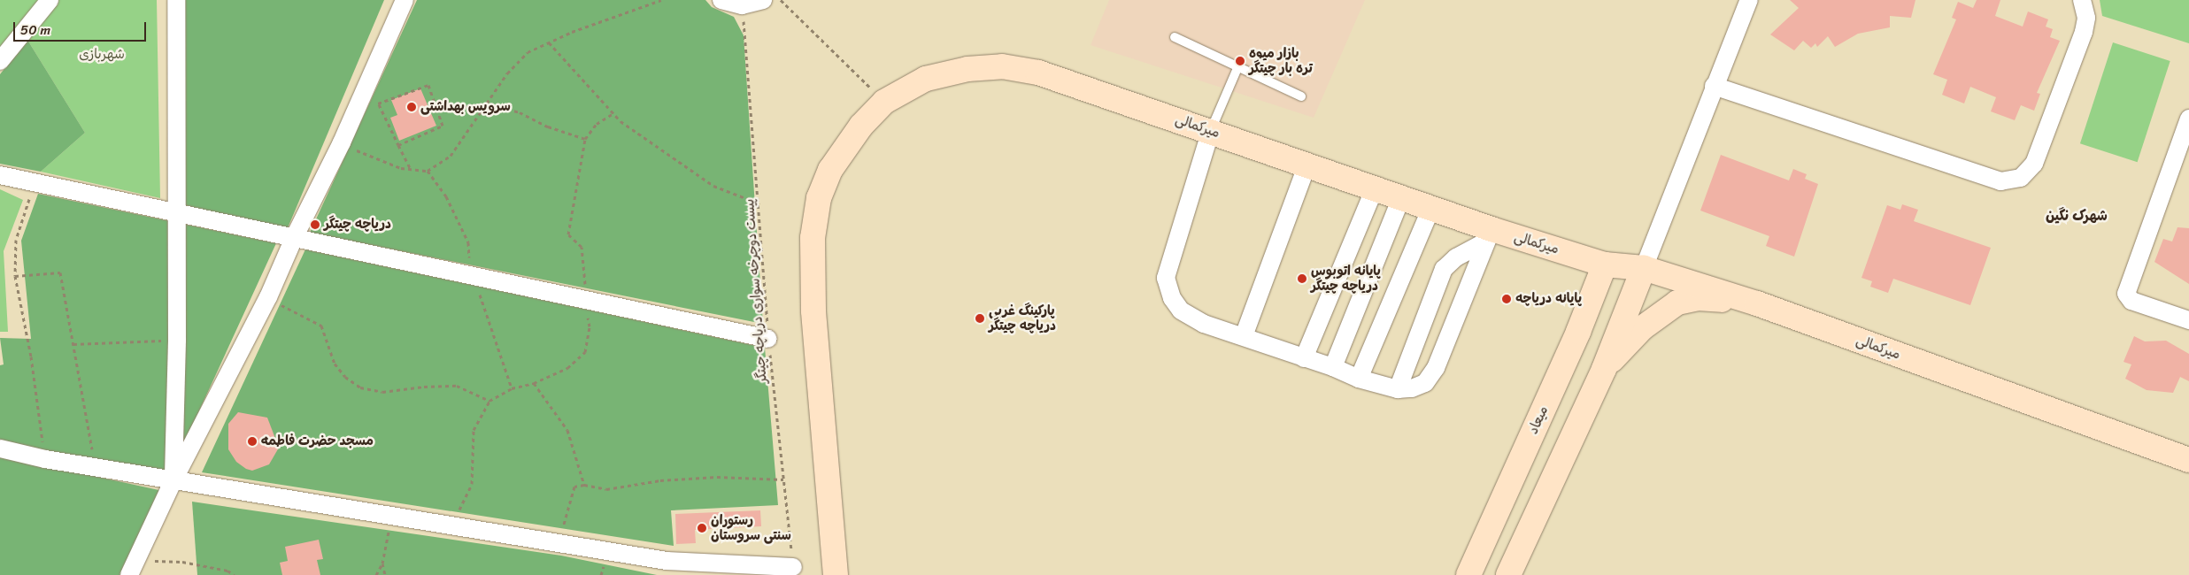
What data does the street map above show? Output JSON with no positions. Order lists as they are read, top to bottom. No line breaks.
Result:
{"streets":{"street":["میرکمالی","میعاد"],"path":["پیست دوچرخه سواری دریاچه چیتگر"]},"crossings":[["میرکمالی","میعاد"]],"districts":["شهرک نگین"],"parks":["شهربازی"],"places":["بازار میوه تره بار چیتگر","سرویس بهداشتی","دریاچه چیتگر","پایانه اتوبوس دریاچه چیتگر","پایانه دریاچه","پارکینگ غربی دریاچه چیتگر","مسجد حضرت فاطمه","رستوران سنتی سروستان"],"scale_bar":"50 m"}
